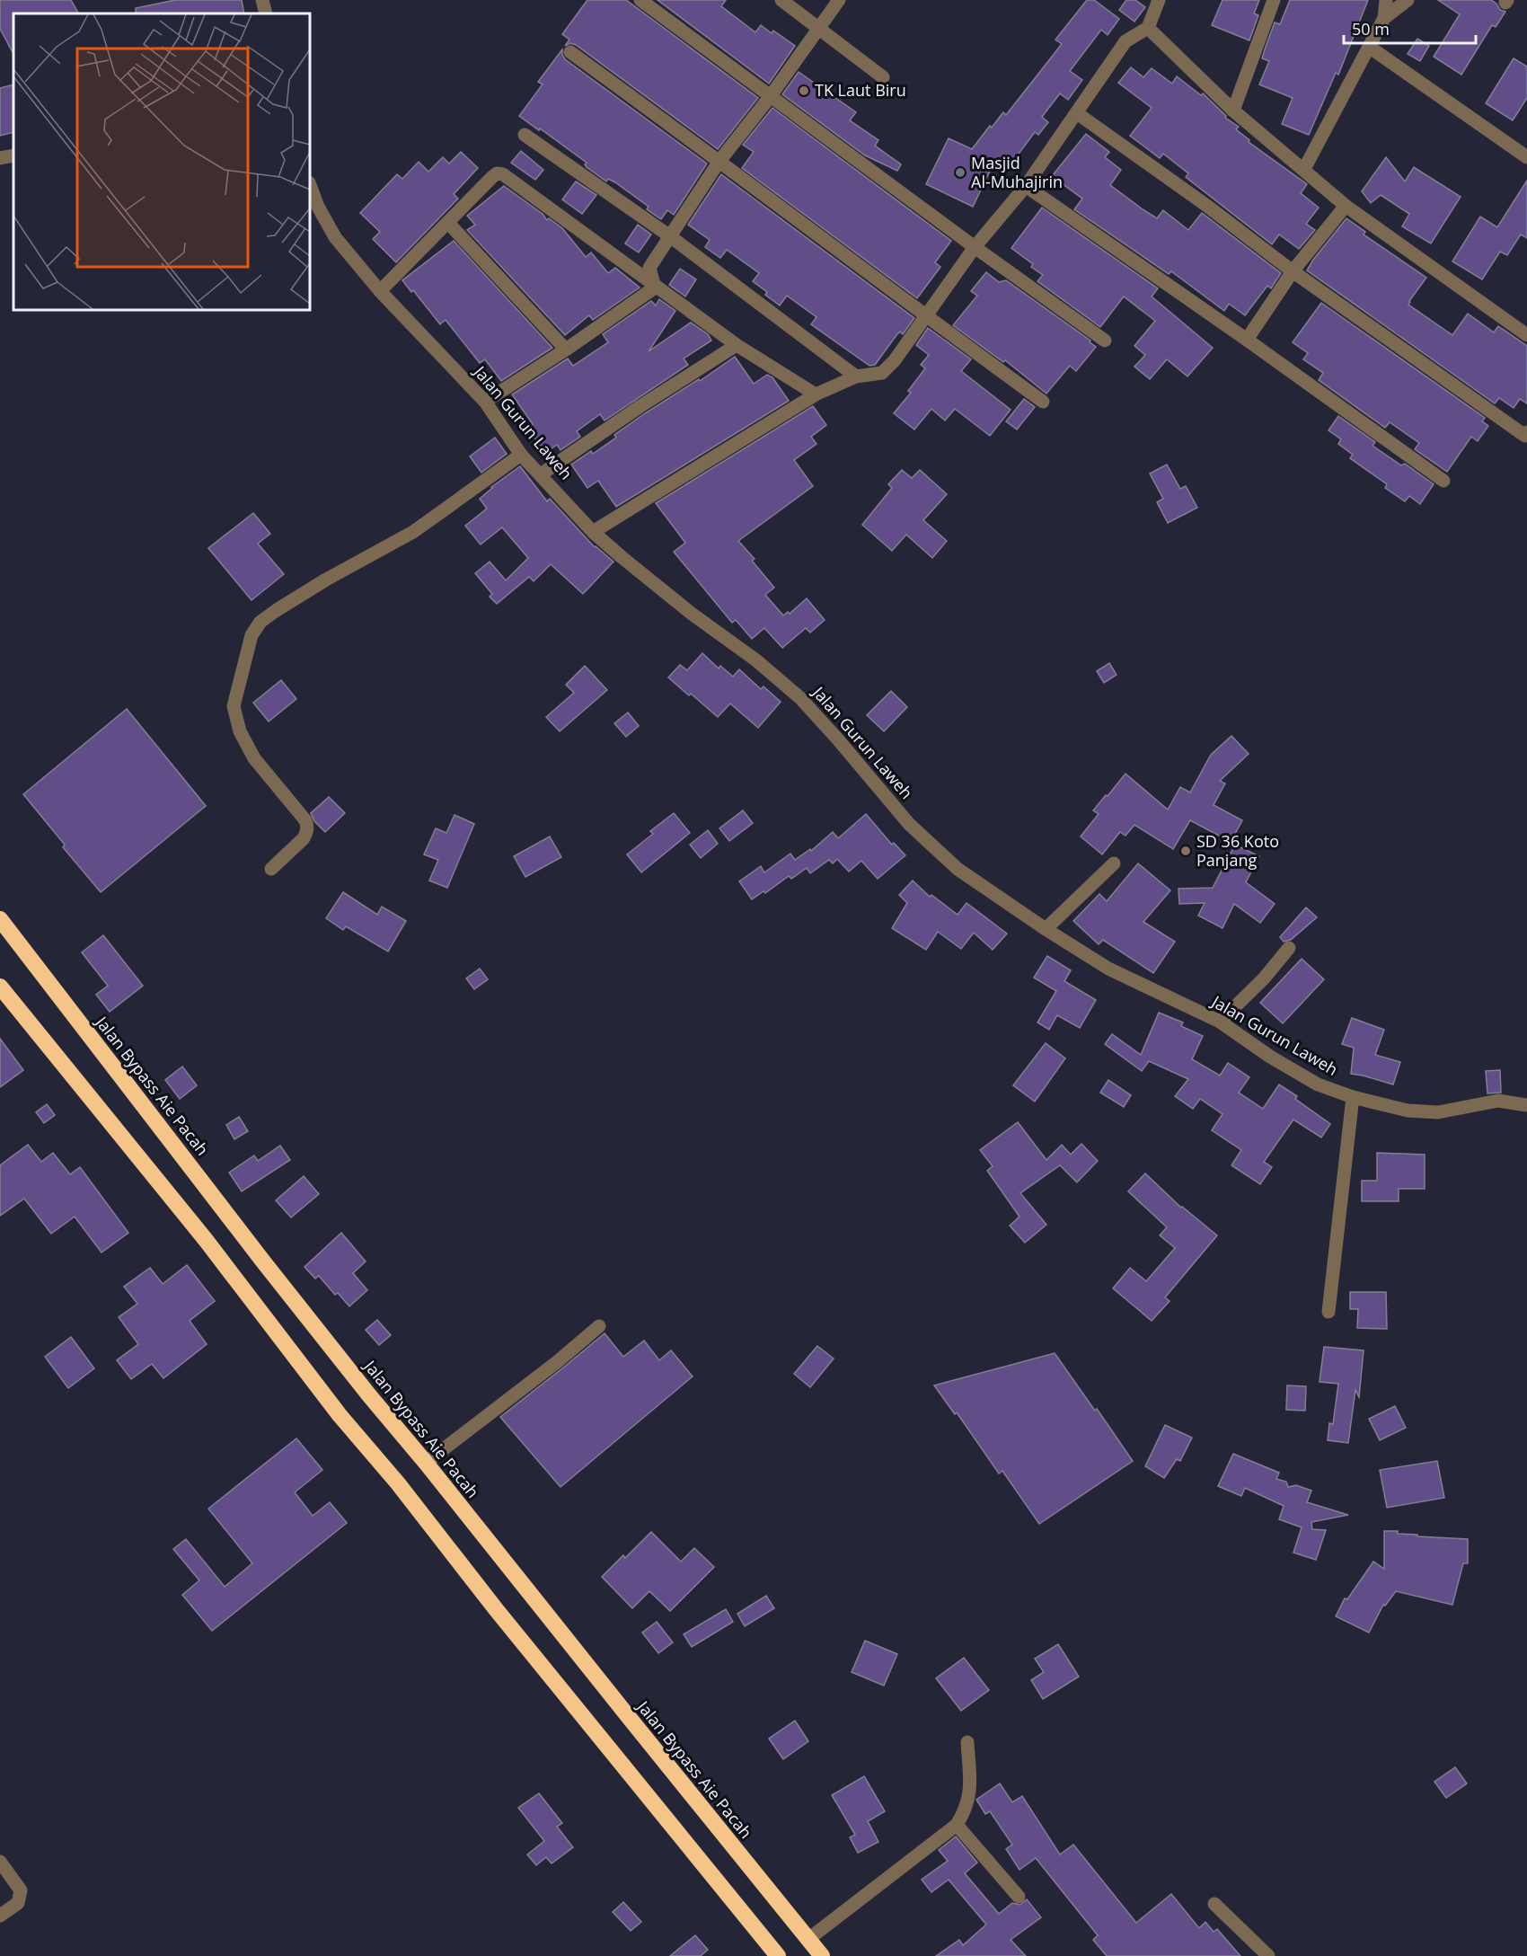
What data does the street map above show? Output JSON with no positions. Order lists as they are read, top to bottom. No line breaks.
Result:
{"streets":{"highway":["Jalan Bypass Aie Pacah"],"street":["Jalan Gurun Laweh"]},"places":["TK Laut Biru","Masjid Al-Muhajirin","SD 36 Koto Panjang"],"scale_bar":"50 m"}
